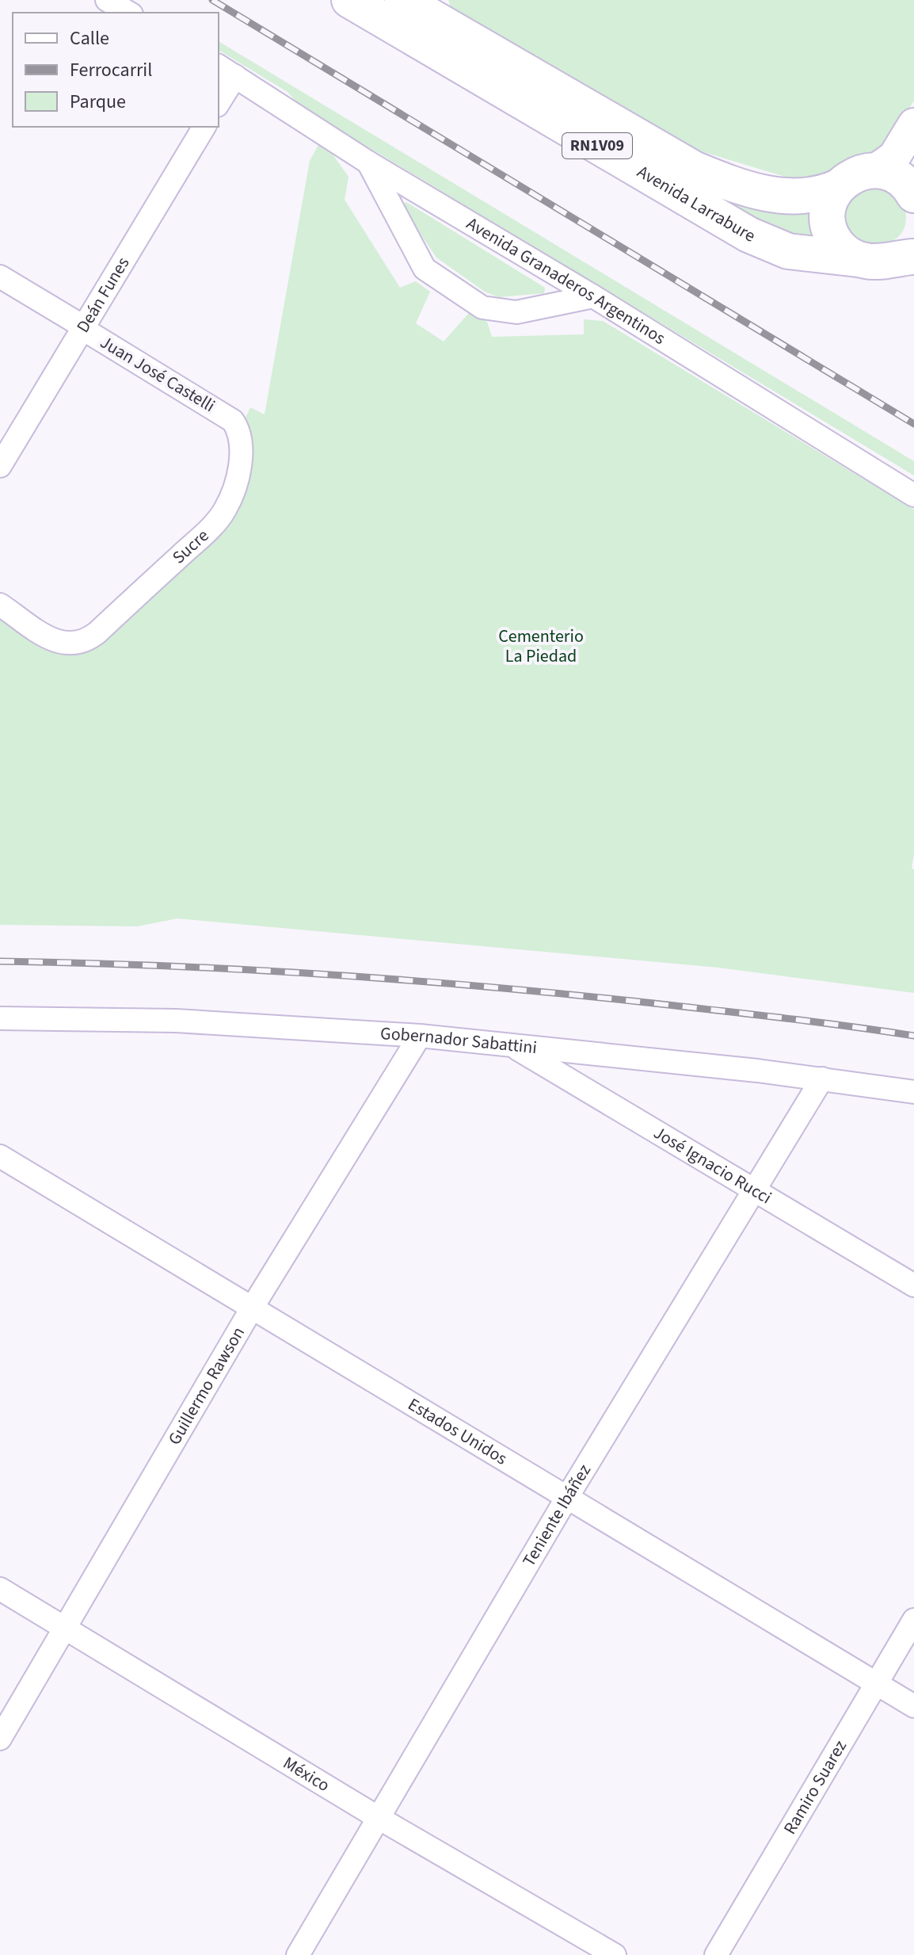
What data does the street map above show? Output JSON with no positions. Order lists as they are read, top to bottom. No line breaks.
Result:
{"streets":{"main road":["RN1V09","Avenida Larrabure"],"street":["Avenida Granaderos Argentinos","Deán Funes","Juan José Castelli","Sucre","Gobernador Sabattini","José Ignacio Rucci","Guillermo Rawson","Estados Unidos","Teniente Ibáñez","México","Ramiro Suarez"]},"crossings":[["RN1V09","Avenida Larrabure"],["Deán Funes","Juan José Castelli"],["Juan José Castelli","Sucre"],["Gobernador Sabattini","José Ignacio Rucci"],["Gobernador Sabattini","Guillermo Rawson"],["Gobernador Sabattini","Teniente Ibáñez"],["José Ignacio Rucci","Teniente Ibáñez"],["Guillermo Rawson","Estados Unidos"],["Guillermo Rawson","México"],["Estados Unidos","Teniente Ibáñez"],["Estados Unidos","Ramiro Suarez"],["Teniente Ibáñez","México"]],"parks":["Cementerio La Piedad"],"legend":["Calle","Ferrocarril","Parque"]}
